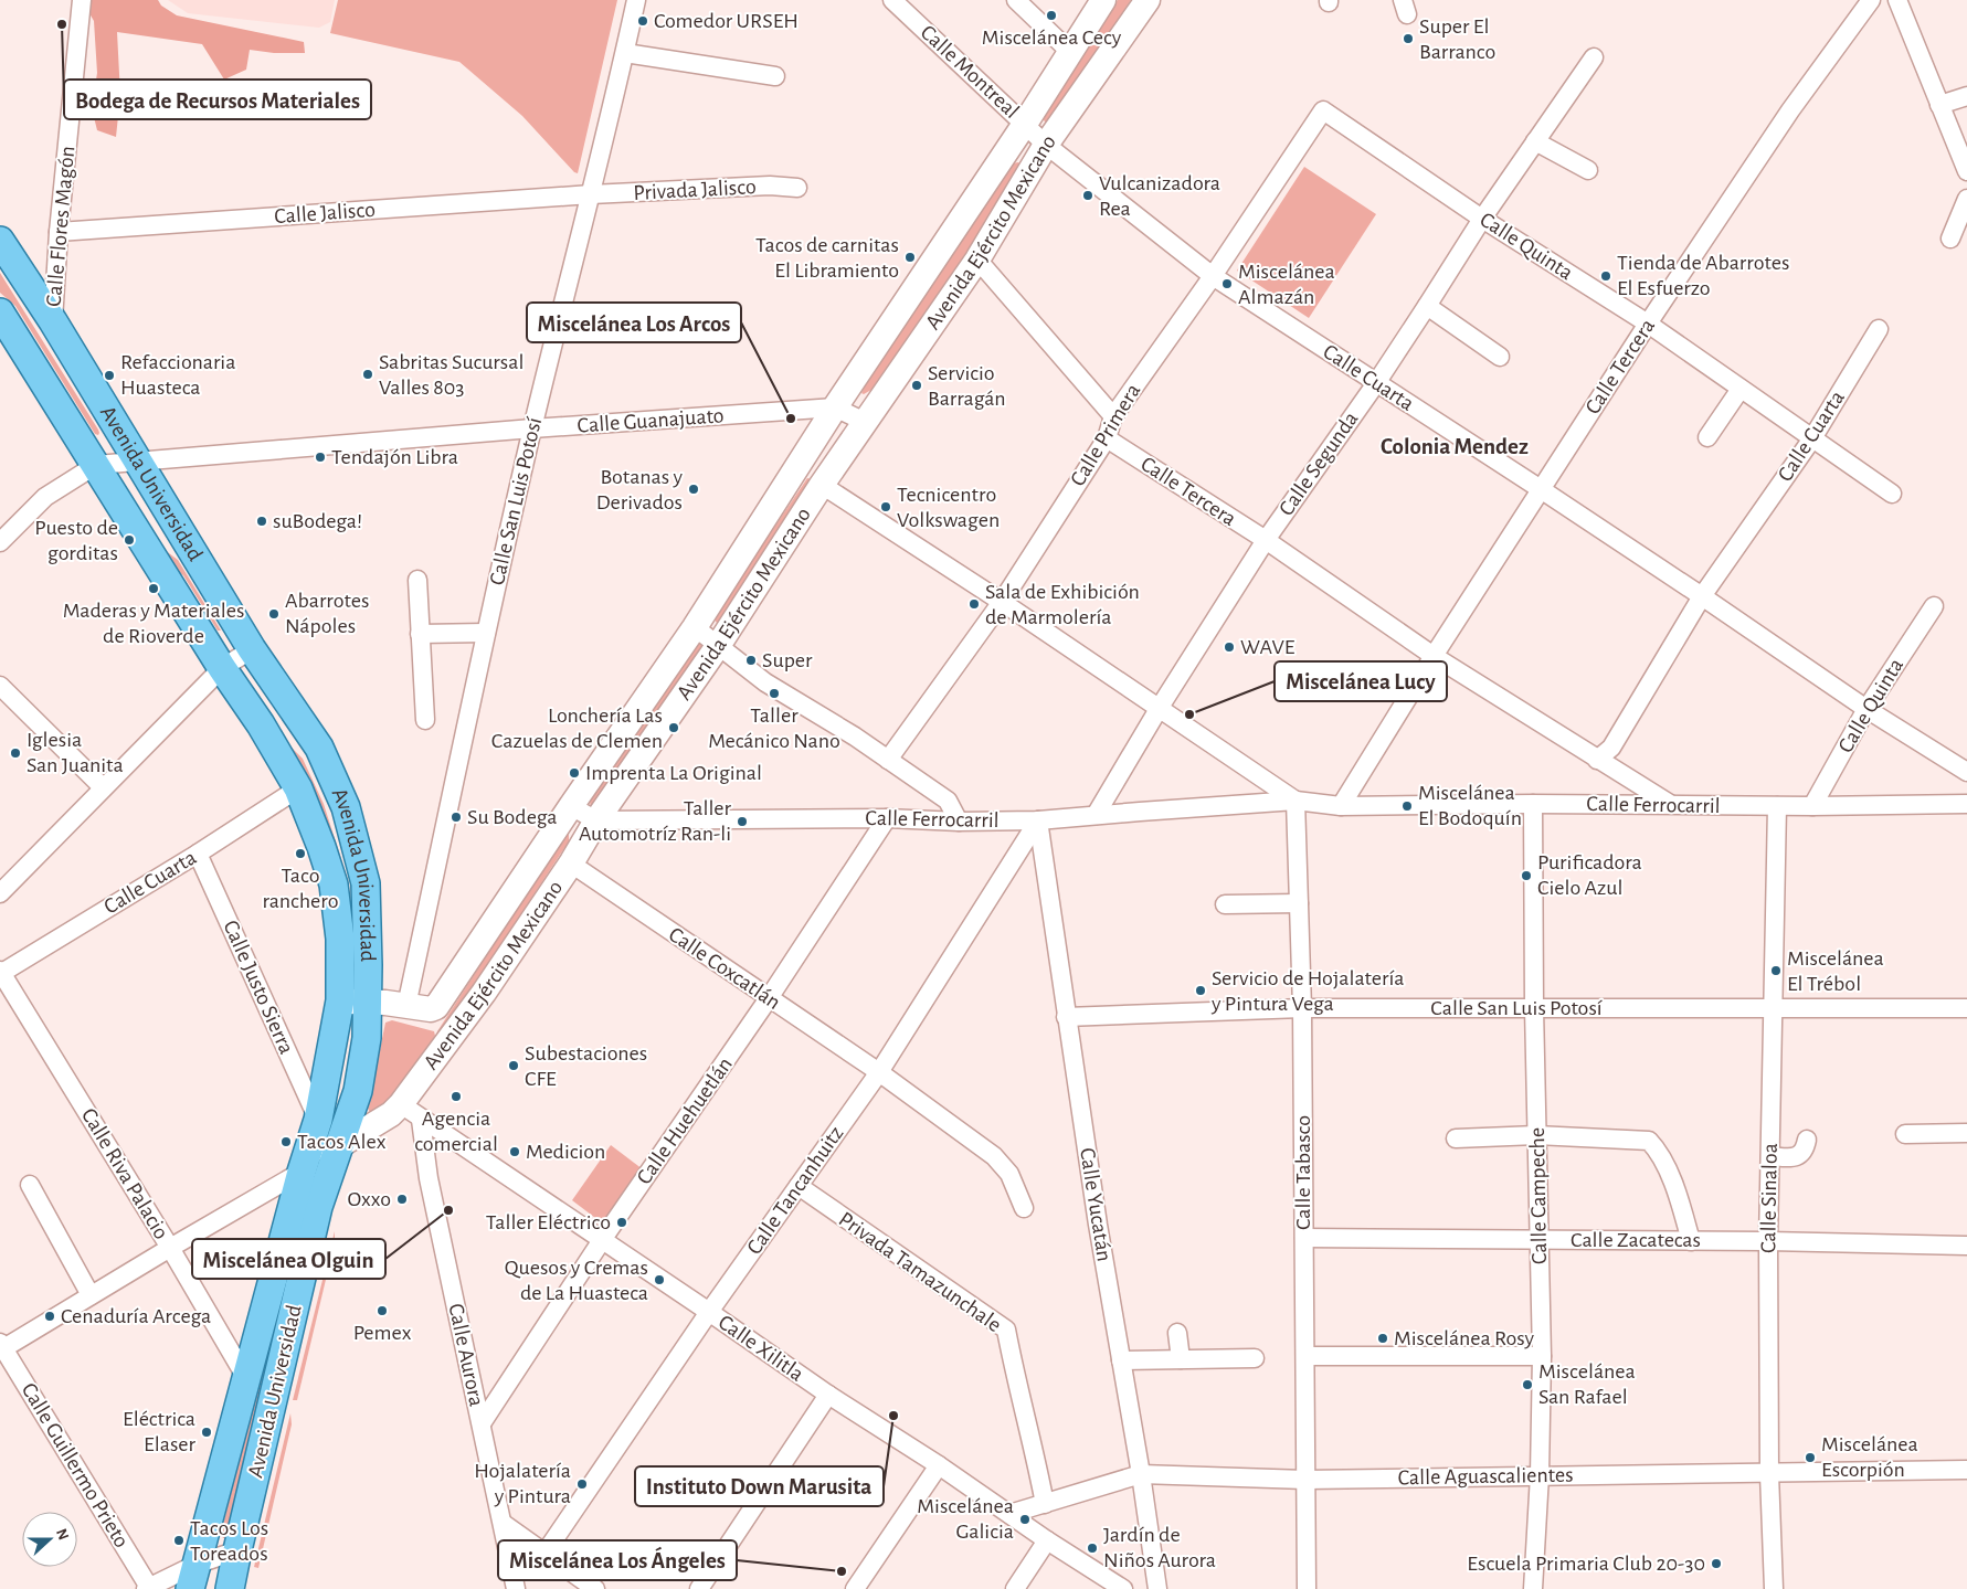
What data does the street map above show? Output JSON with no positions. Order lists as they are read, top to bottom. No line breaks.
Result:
{"streets":{"main road":["Avenida Ejército Mexicano","Avenida Universidad"],"street":["Calle Montreal","Privada Jalisco","Calle Jalisco","Calle Flores Magón","Calle Quinta","Calle Tercera","Calle Cuarta","Calle Guanajuato","Calle Primera","Calle Segunda","Calle San Luis Potosí","Calle Ferrocarril","Calle Coxcatlán","Calle Justo Sierra","Calle Huehuetlán","Calle Tabasco","Calle Riva Palacio","Calle Tancanhuitz","Calle Campeche","Calle Sinaloa","Calle Yucatán","Calle Zacatecas","Privada Tamazunchale","Calle Xilitla","Calle Aurora","Calle Guillermo Prieto","Calle Aguascalientes"]},"crossings":[["Calle Montreal","Avenida Ejército Mexicano"],["Calle Montreal","Calle Cuarta"],["Privada Jalisco","Calle Jalisco"],["Privada Jalisco","Calle San Luis Potosí"],["Calle Jalisco","Calle Flores Magón"],["Calle Jalisco","Calle San Luis Potosí"],["Calle Flores Magón","Avenida Universidad"],["Avenida Ejército Mexicano","Calle Cuarta"],["Avenida Ejército Mexicano","Calle Guanajuato"],["Avenida Ejército Mexicano","Avenida Universidad"],["Avenida Ejército Mexicano","Calle San Luis Potosí"],["Avenida Ejército Mexicano","Calle Ferrocarril"],["Avenida Ejército Mexicano","Calle Coxcatlán"],["Avenida Ejército Mexicano","Calle Xilitla"],["Calle Quinta","Calle Tercera"],["Calle Quinta","Calle Cuarta"],["Calle Quinta","Calle Primera"],["Calle Quinta","Calle Segunda"],["Calle Quinta","Calle Ferrocarril"],["Calle Tercera","Calle Cuarta"],["Calle Tercera","Calle Primera"],["Calle Tercera","Calle Segunda"],["Calle Tercera","Calle Ferrocarril"],["Calle Cuarta","Calle Primera"],["Calle Cuarta","Calle Segunda"],["Calle Cuarta","Avenida Universidad"],["Calle Cuarta","Calle Justo Sierra"],["Calle Cuarta","Calle Riva Palacio"],["Calle Guanajuato","Avenida Universidad"],["Calle Guanajuato","Calle San Luis Potosí"],["Calle Segunda","Calle Ferrocarril"],["Avenida Universidad","Calle Justo Sierra"],["Avenida Universidad","Calle Riva Palacio"],["Calle San Luis Potosí","Calle Tabasco"],["Calle San Luis Potosí","Calle Campeche"],["Calle San Luis Potosí","Calle Sinaloa"],["Calle San Luis Potosí","Calle Yucatán"],["Calle Ferrocarril","Calle Huehuetlán"],["Calle Ferrocarril","Calle Tabasco"],["Calle Ferrocarril","Calle Tancanhuitz"],["Calle Ferrocarril","Calle Campeche"],["Calle Ferrocarril","Calle Sinaloa"],["Calle Ferrocarril","Calle Yucatán"],["Calle Coxcatlán","Calle Huehuetlán"],["Calle Coxcatlán","Calle Tancanhuitz"],["Calle Huehuetlán","Calle Xilitla"],["Calle Huehuetlán","Calle Aurora"],["Calle Tabasco","Calle Zacatecas"],["Calle Tabasco","Calle Aguascalientes"],["Calle Tancanhuitz","Calle Yucatán"],["Calle Tancanhuitz","Privada Tamazunchale"],["Calle Tancanhuitz","Calle Xilitla"],["Calle Campeche","Calle Zacatecas"],["Calle Campeche","Calle Aguascalientes"],["Calle Sinaloa","Calle Zacatecas"],["Calle Sinaloa","Calle Aguascalientes"],["Calle Yucatán","Calle Aguascalientes"],["Privada Tamazunchale","Calle Aguascalientes"],["Calle Xilitla","Calle Aurora"],["Calle Xilitla","Calle Aguascalientes"]],"districts":["Colonia Mendez"],"places":["Miscelánea Cecy","Comedor URSEH","Bodega de Recursos Materiales","Super El Barranco","Vulcanizadora Rea","Tacos de carnitas El Libramiento","Tienda de Abarrotes El Esfuerzo","Miscelánea Almazán","Sabritas Sucursal Valles 803","Refaccionaria Huasteca","Servicio Barragán","Miscelánea Los Arcos","Tendajón Libra","Botanas y Derivados","Tecnicentro Volkswagen","suBodega!","Puesto de gorditas","Maderas y Materiales de Rioverde","Sala de Exhibición de Marmolería","Abarrotes Nápoles","WAVE","Super","Taller Mecánico Nano","Miscelánea Lucy","Lonchería Las Cazuelas de Clemen","Iglesia San Juanita","Imprenta La Original","Miscelánea El Bodoquín","Su Bodega","Taller Automotríz Ran-li","Taco ranchero","Purificadora Cielo Azul","Miscelánea El Trébol","Servicio de Hojalatería y Pintura Vega","Subestaciones CFE","Agencia comercial","Tacos Alex","Medicion","Oxxo","Miscelánea Olguin","Taller Eléctrico","Quesos y Cremas de La Huasteca","Pemex","Cenaduría Arcega","Miscelánea Rosy","Miscelánea San Rafael","Instituto Down Marusita","Eléctrica Elaser","Miscelánea Escorpión","Hojalatería y Pintura","Miscelánea Galicia","Tacos Los Toreados","Jardín de Niños Aurora","Escuela Primaria Club 20-30","Miscelánea Los Ángeles"],"north":"right"}
